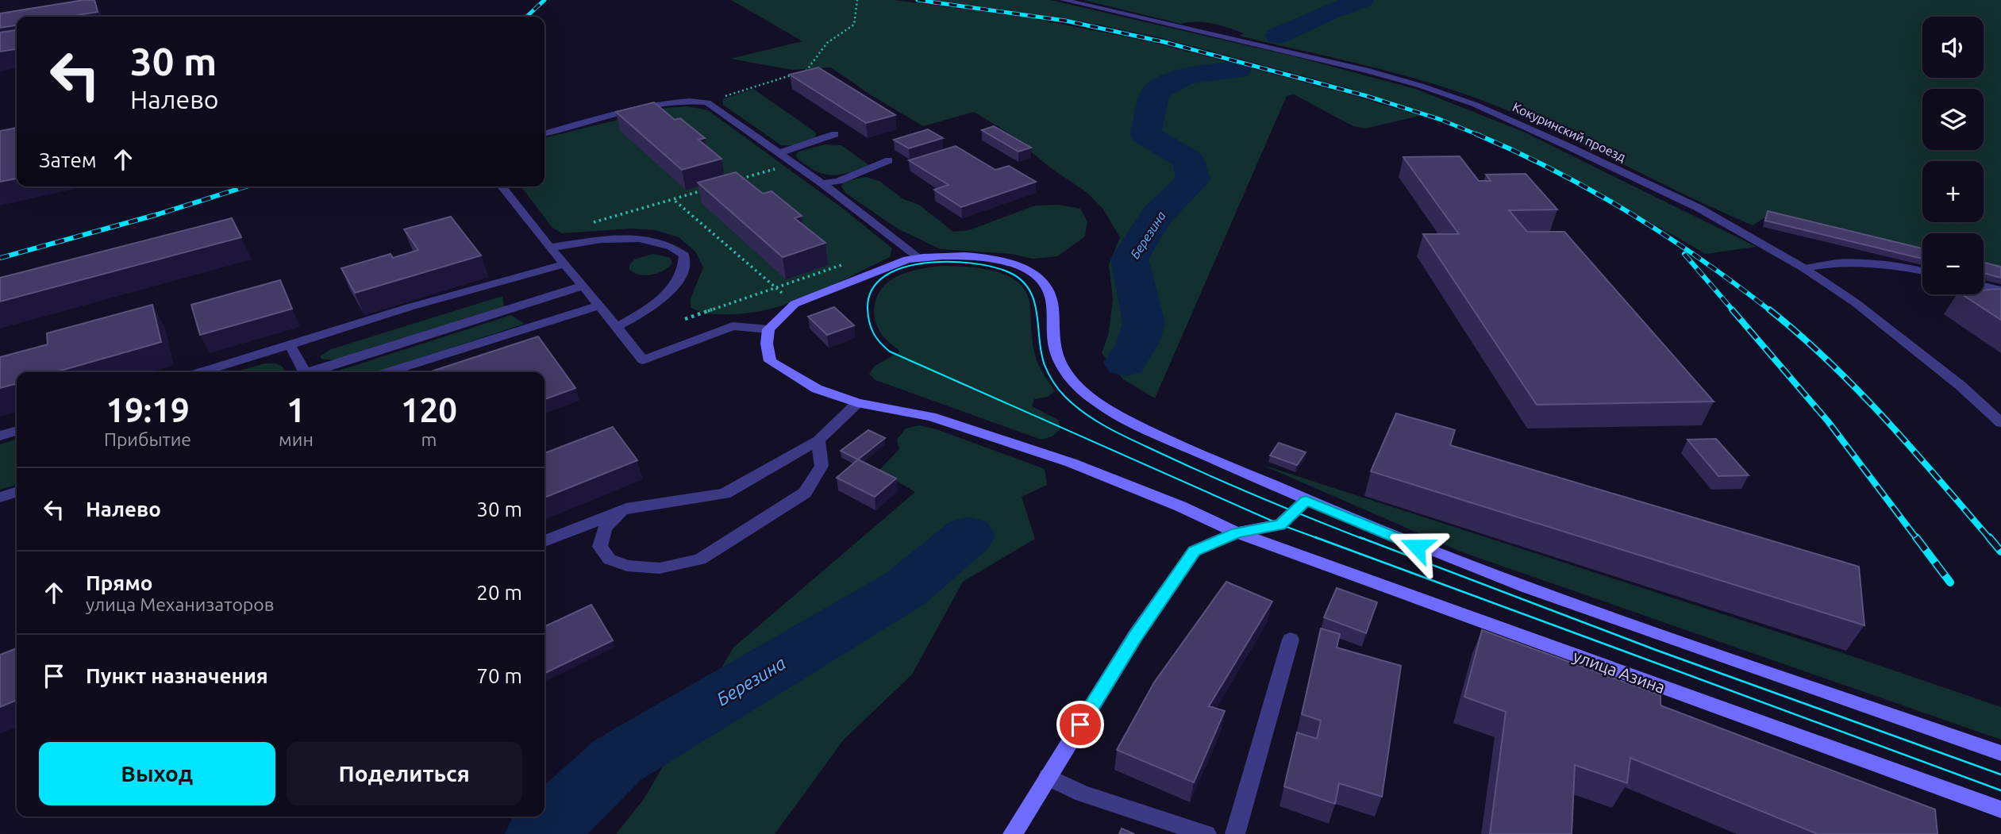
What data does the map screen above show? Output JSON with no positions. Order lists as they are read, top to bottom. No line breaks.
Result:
{"streets":{"street":["Кокуринский проезд","улица Азина"]},"water":["Березина"],"page":{"map_buttons":["+","−"],"turn":["30 m","Налево"],"then":"Затем","eta":["19:19","Прибытие","1","мин","120","m"],"list":[{"name":"Налево","value":"30 m"},{"name":"Прямо","note":"улица Механизаторов","value":"20 m"},{"name":"Пункт назначения","value":"70 m"}],"buttons":["Выход","Поделиться"]}}
